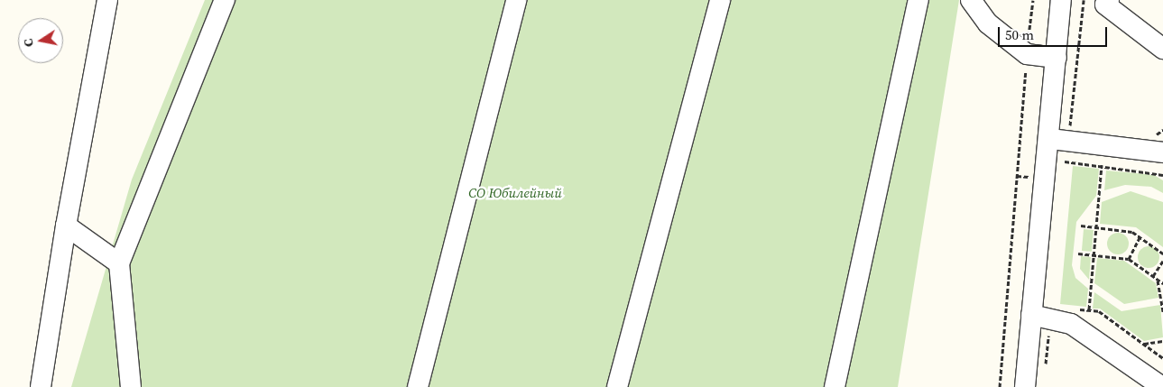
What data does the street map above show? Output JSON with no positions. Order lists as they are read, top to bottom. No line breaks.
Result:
{"parks":["СО Юбилейный"],"scale_bar":"50 m","north":"left"}
